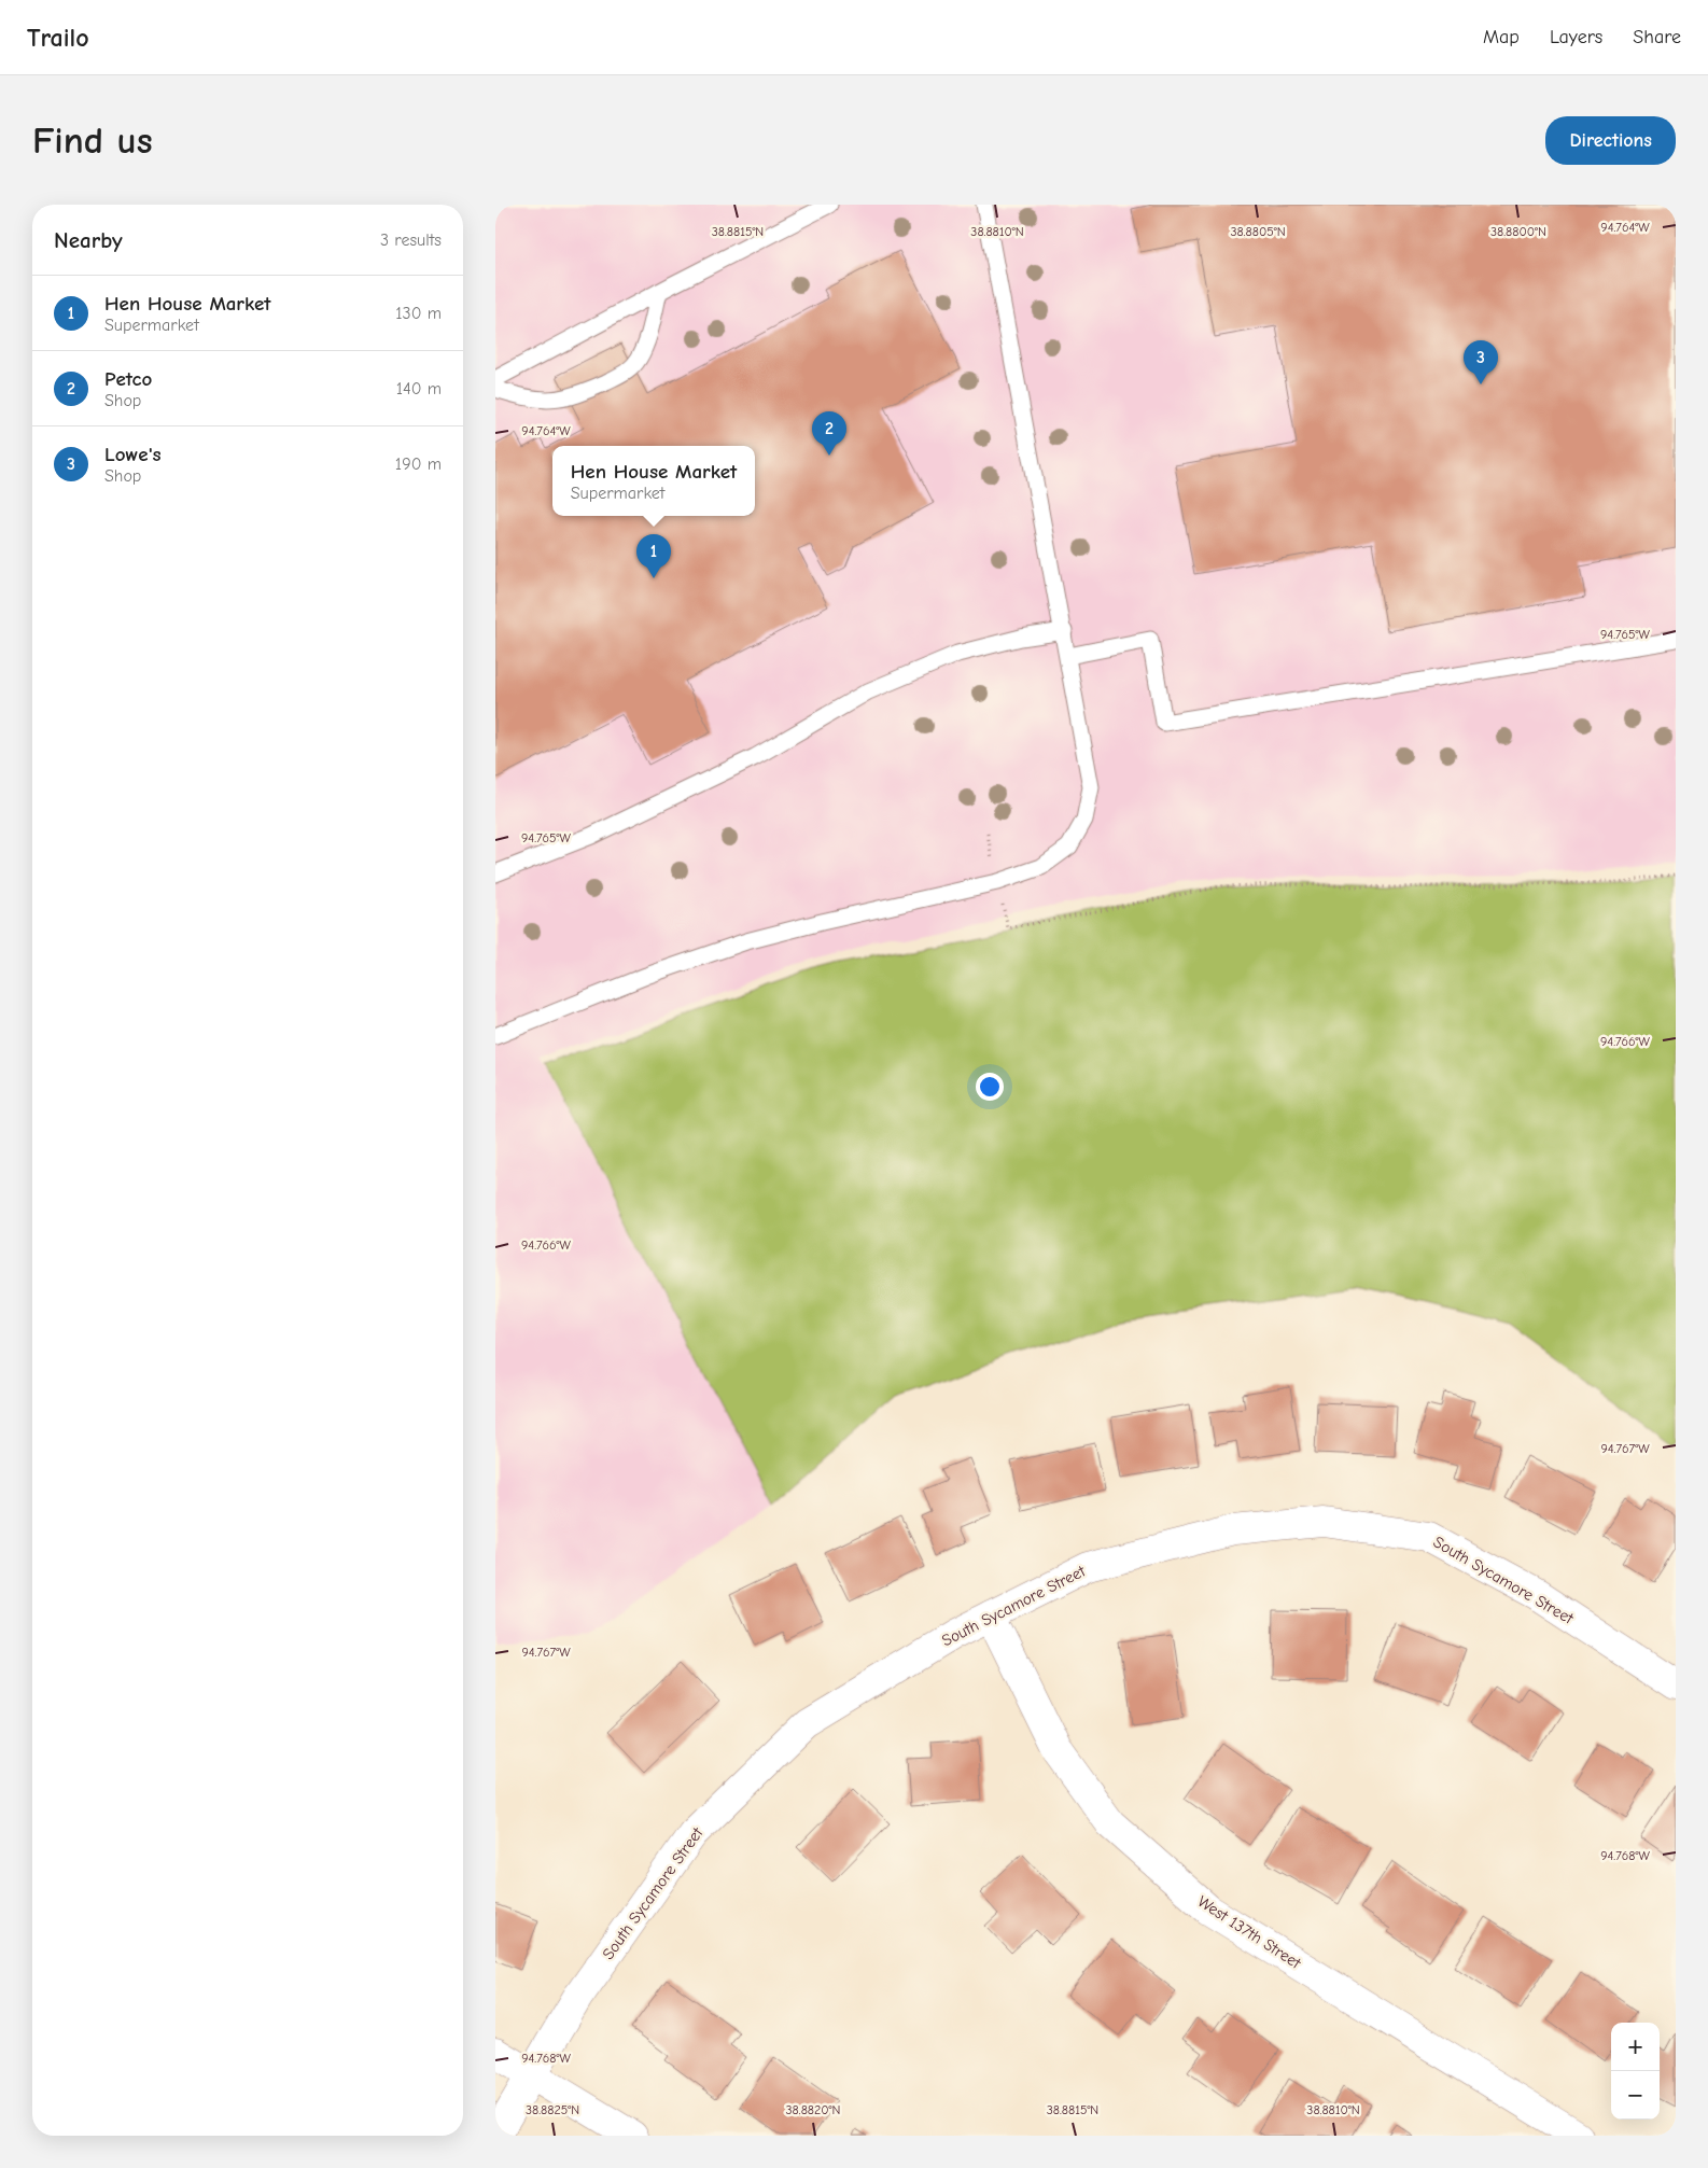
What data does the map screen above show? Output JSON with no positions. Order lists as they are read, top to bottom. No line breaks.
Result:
{"streets":{"street":["South Sycamore Street","West 137th Street"]},"crossings":[["South Sycamore Street","West 137th Street"]],"page":{"header":"Trailo","nav":["Map","Layers","Share"],"buttons":"Directions","title":"Find us","heading":["Nearby","3 results"],"list":[{"mark":"1","name":"Hen House Market","note":"Supermarket","value":"130 m"},{"mark":"2","name":"Petco","note":"Shop","value":"140 m"},{"mark":"3","name":"Lowe's","note":"Shop","value":"190 m"}],"pins":["3","2","1"],"popup":["Hen House Market","Supermarket"],"map_buttons":["+","−"]},"coordinates":["94.764°W","38.8815°N","38.8810°N","38.8805°N","38.8800°N","94.765°W","94.766°W","94.767°W","94.768°W","38.8825°N","38.8820°N"]}
